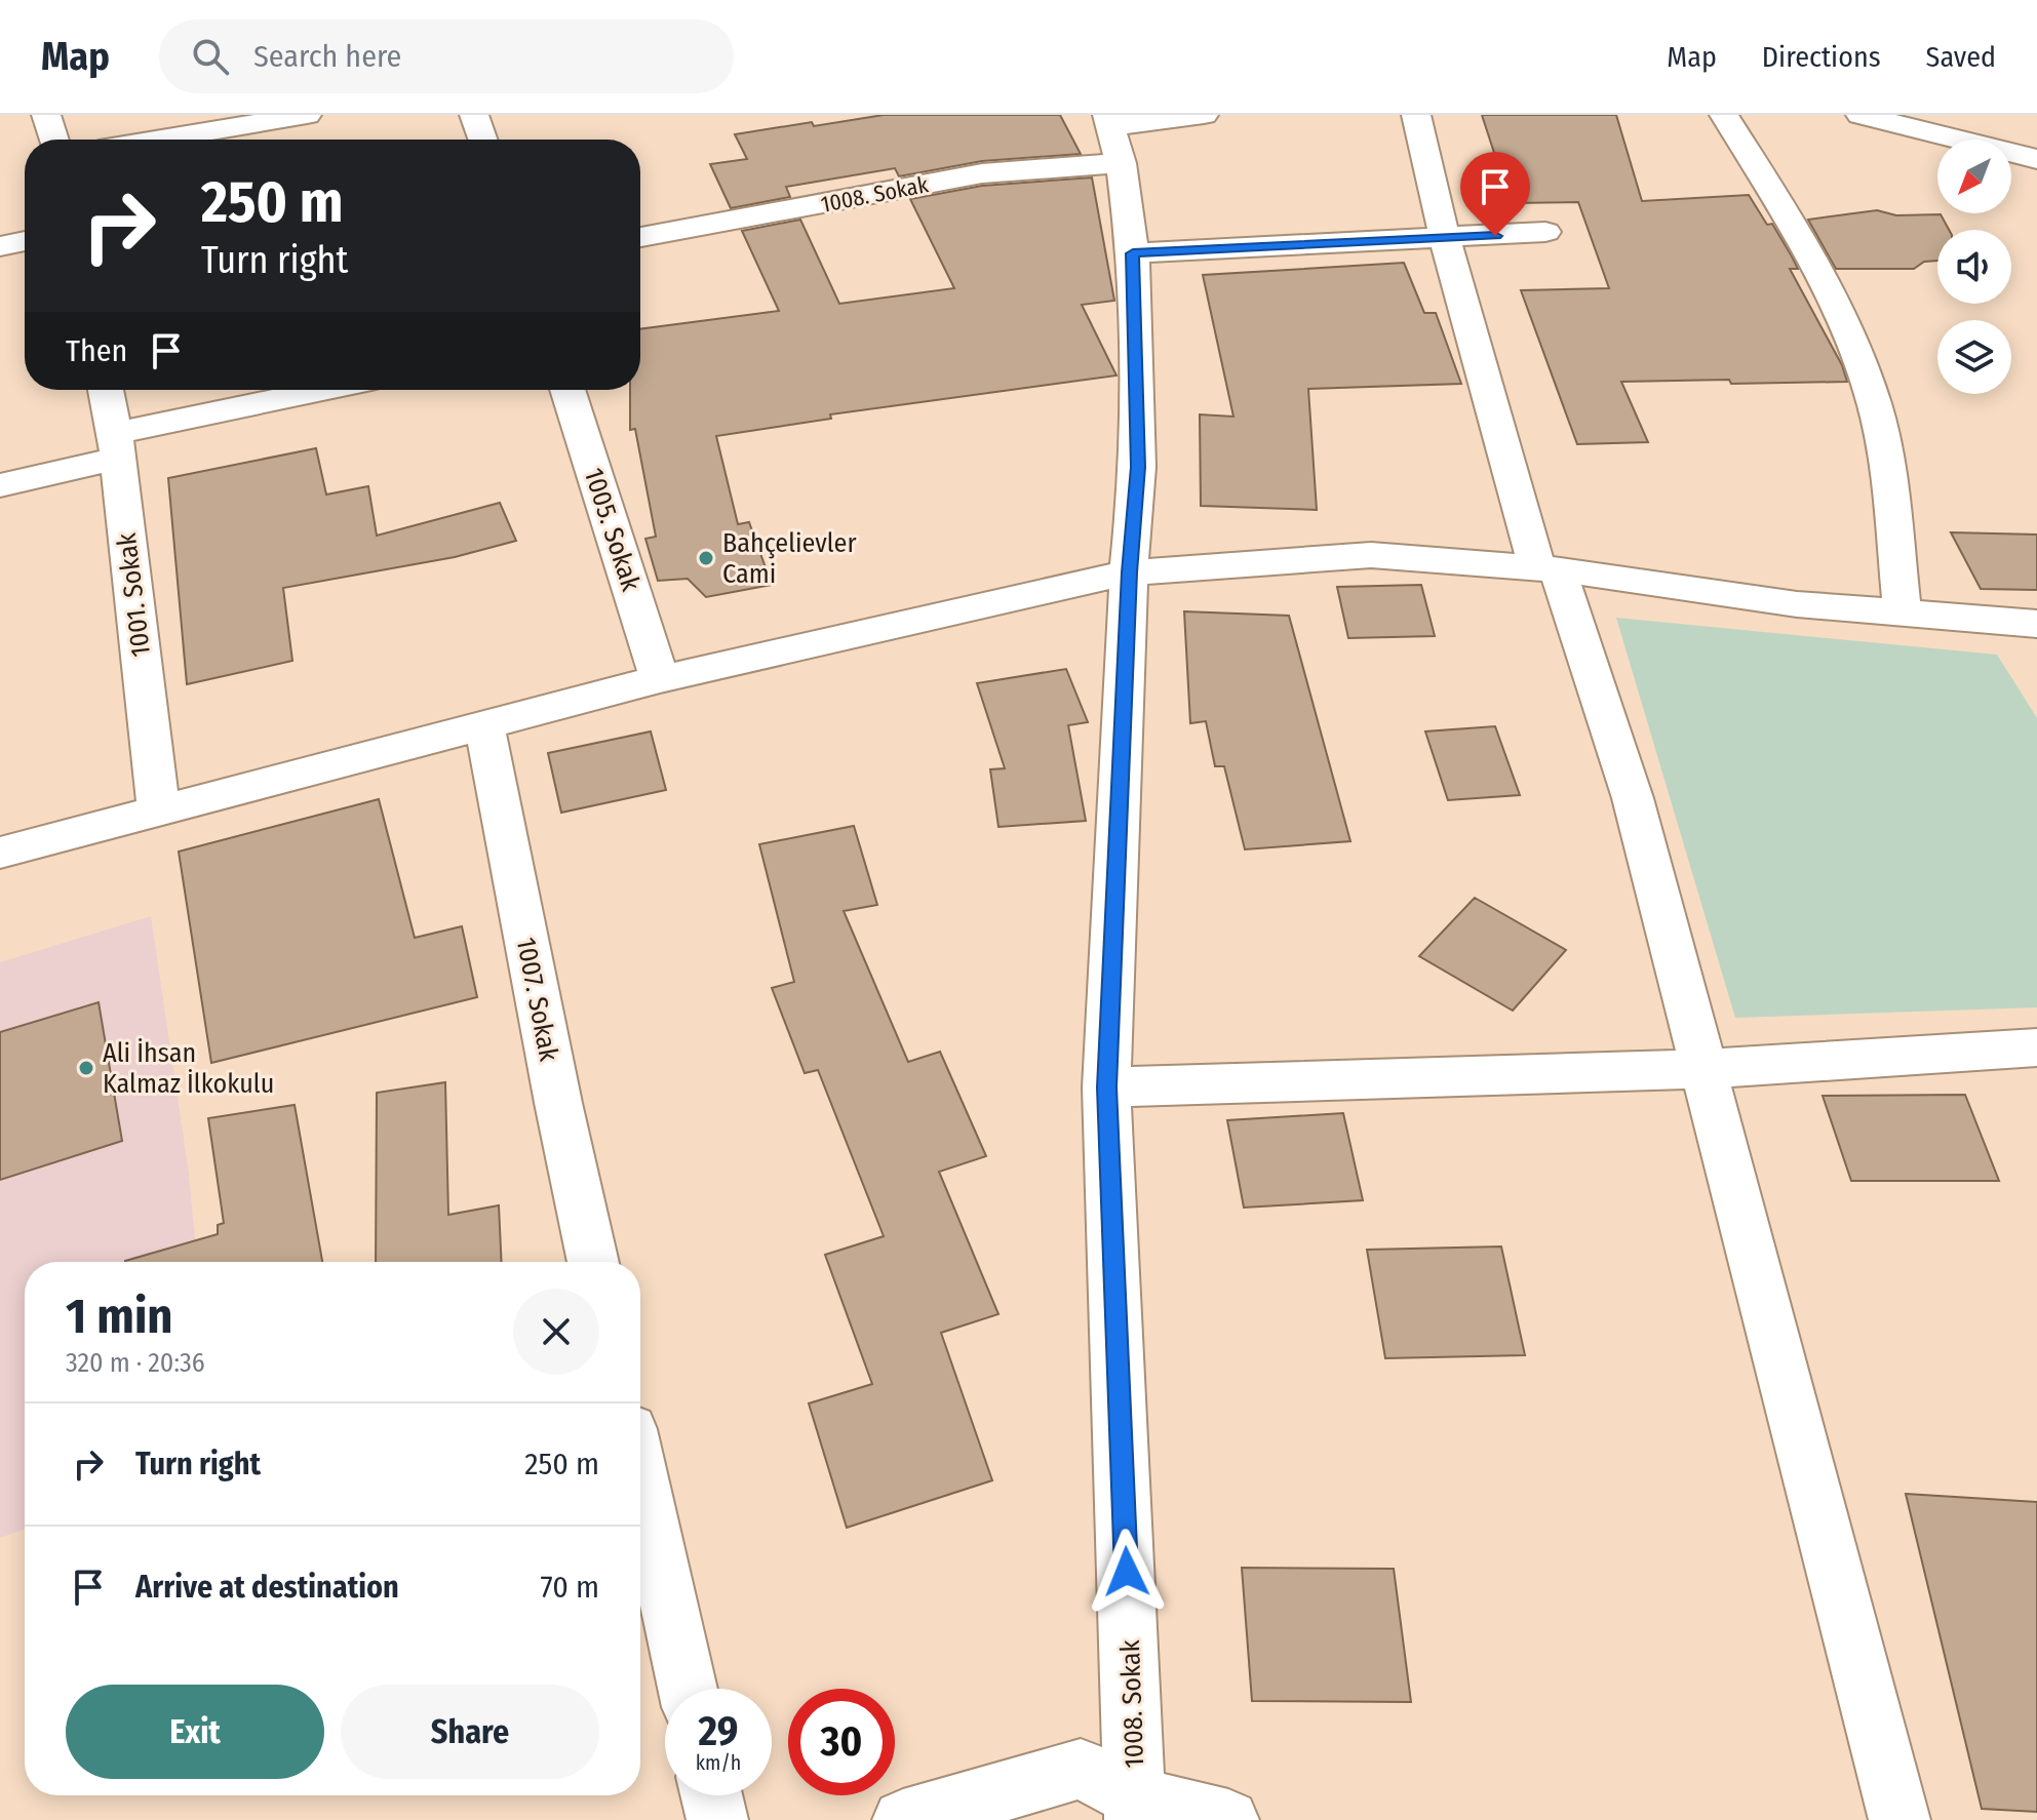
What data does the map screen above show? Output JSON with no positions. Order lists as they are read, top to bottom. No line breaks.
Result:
{"streets":{"street":["1008. Sokak","1005. Sokak","1001. Sokak","1007. Sokak"]},"places":["Bahçelievler Cami","Ali İhsan Kalmaz İlkokulu"],"north":"bottom left","page":{"header":"Map","search":"Search here","nav":["Map","Directions","Saved"],"turn":["250 m","Turn right"],"then":"Then","heading":["1 min","320 m · 20:36"],"list":[{"name":"Turn right","value":"250 m"},{"name":"Arrive at destination","value":"70 m"}],"buttons":["Exit","Share"],"speed":"29 km/h","limit":"30"}}
